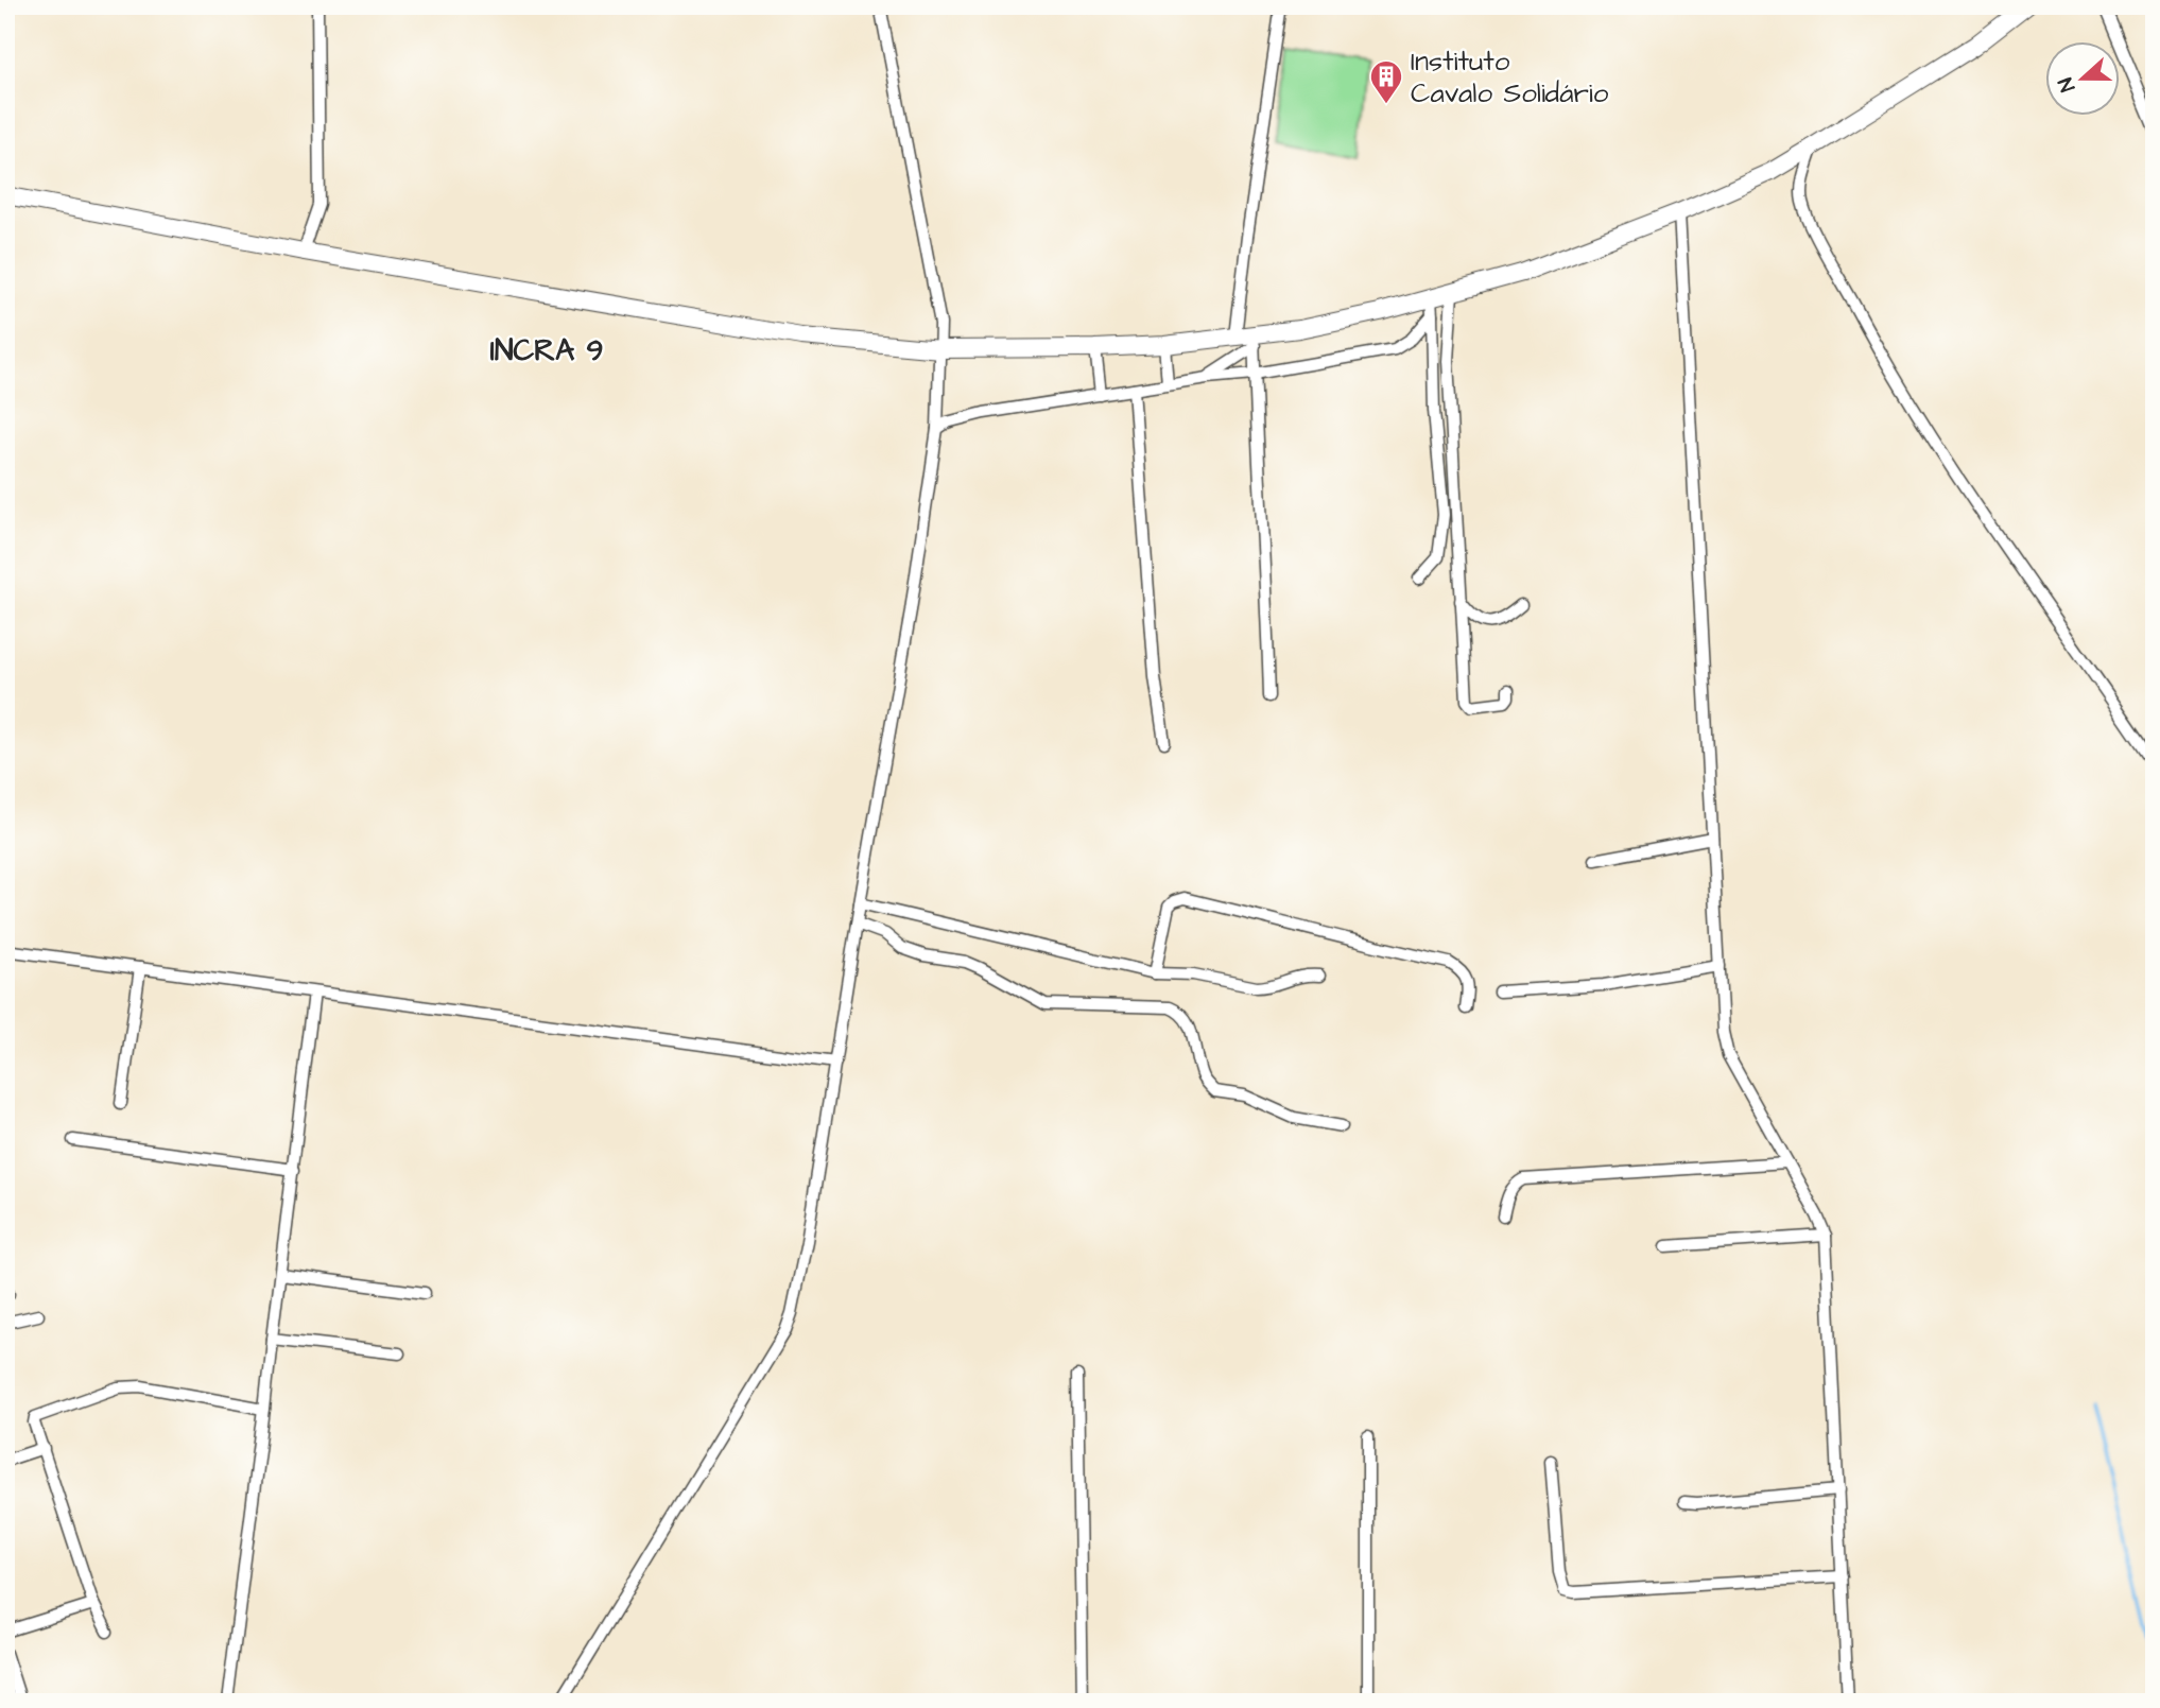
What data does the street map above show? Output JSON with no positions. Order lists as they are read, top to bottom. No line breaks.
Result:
{"districts":["INCRA 9"],"places":{"building":["Instituto Cavalo Solidário"]},"north":"left"}
